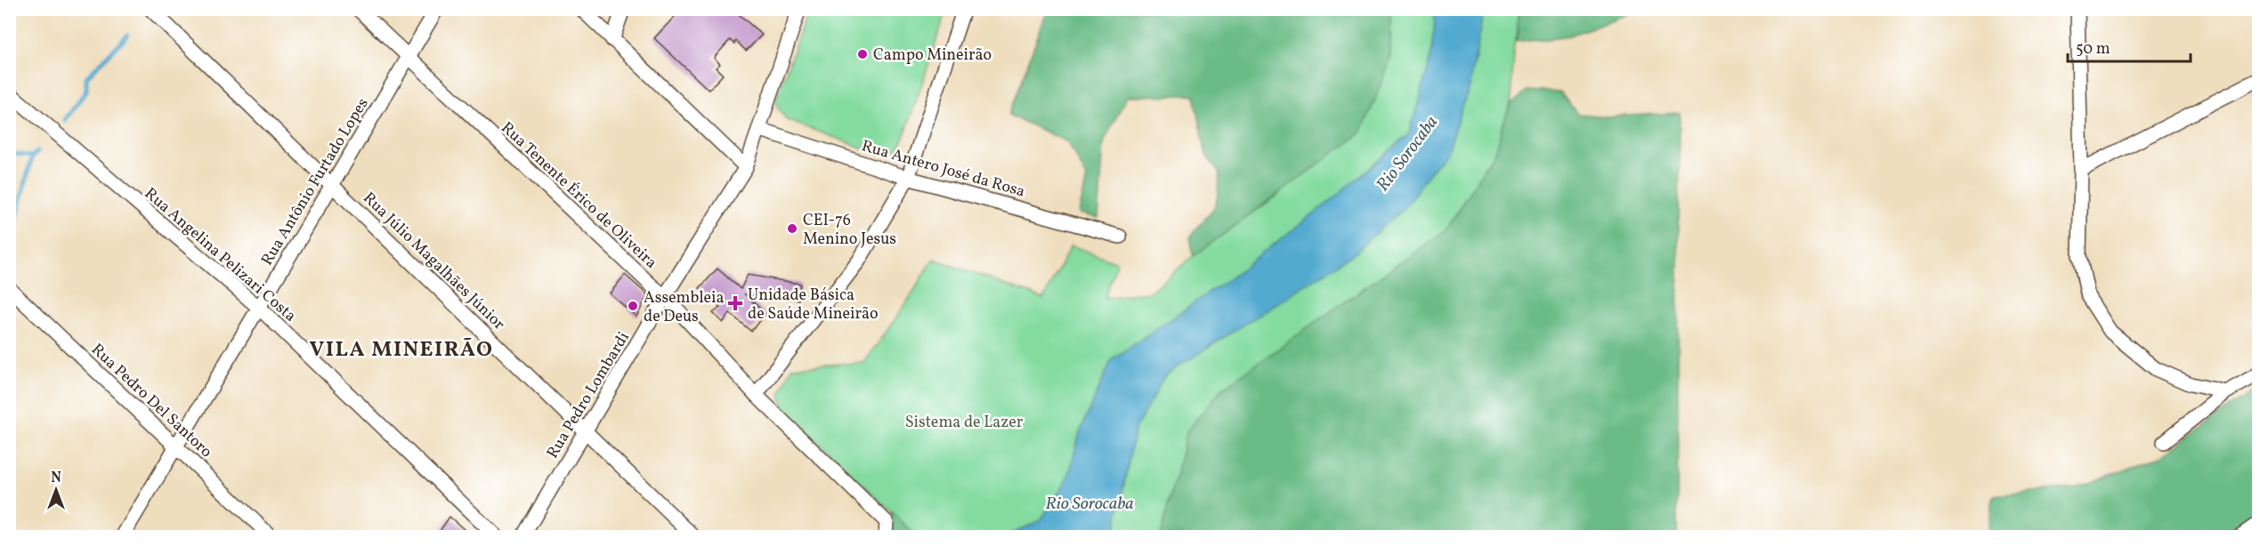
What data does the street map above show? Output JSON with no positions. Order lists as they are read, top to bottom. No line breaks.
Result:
{"streets":{"street":["Rua Antero José da Rosa","Rua Antônio Furtado Lopes","Rua Tenente Érico de Oliveira","Rua Angelina Pelizari Costa","Rua Júlio Magalhães Júnior","Rua Pedro Lombardi","Rua Pedro Del Santoro"]},"crossings":[["Rua Antero José da Rosa","Rua Pedro Lombardi"],["Rua Antônio Furtado Lopes","Rua Tenente Érico de Oliveira"],["Rua Antônio Furtado Lopes","Rua Angelina Pelizari Costa"],["Rua Antônio Furtado Lopes","Rua Júlio Magalhães Júnior"],["Rua Antônio Furtado Lopes","Rua Pedro Del Santoro"],["Rua Tenente Érico de Oliveira","Rua Pedro Lombardi"],["Rua Júlio Magalhães Júnior","Rua Pedro Lombardi"]],"districts":["VILA MINEIRÃO"],"water":["Rio Sorocaba"],"parks":["Sistema de Lazer"],"places":{"other":["Campo Mineirão","CEI-76 Menino Jesus","Assembleia de Deus"],"health":["Unidade Básica de Saúde Mineirão"]},"scale_bar":"50 m","north":"top"}
